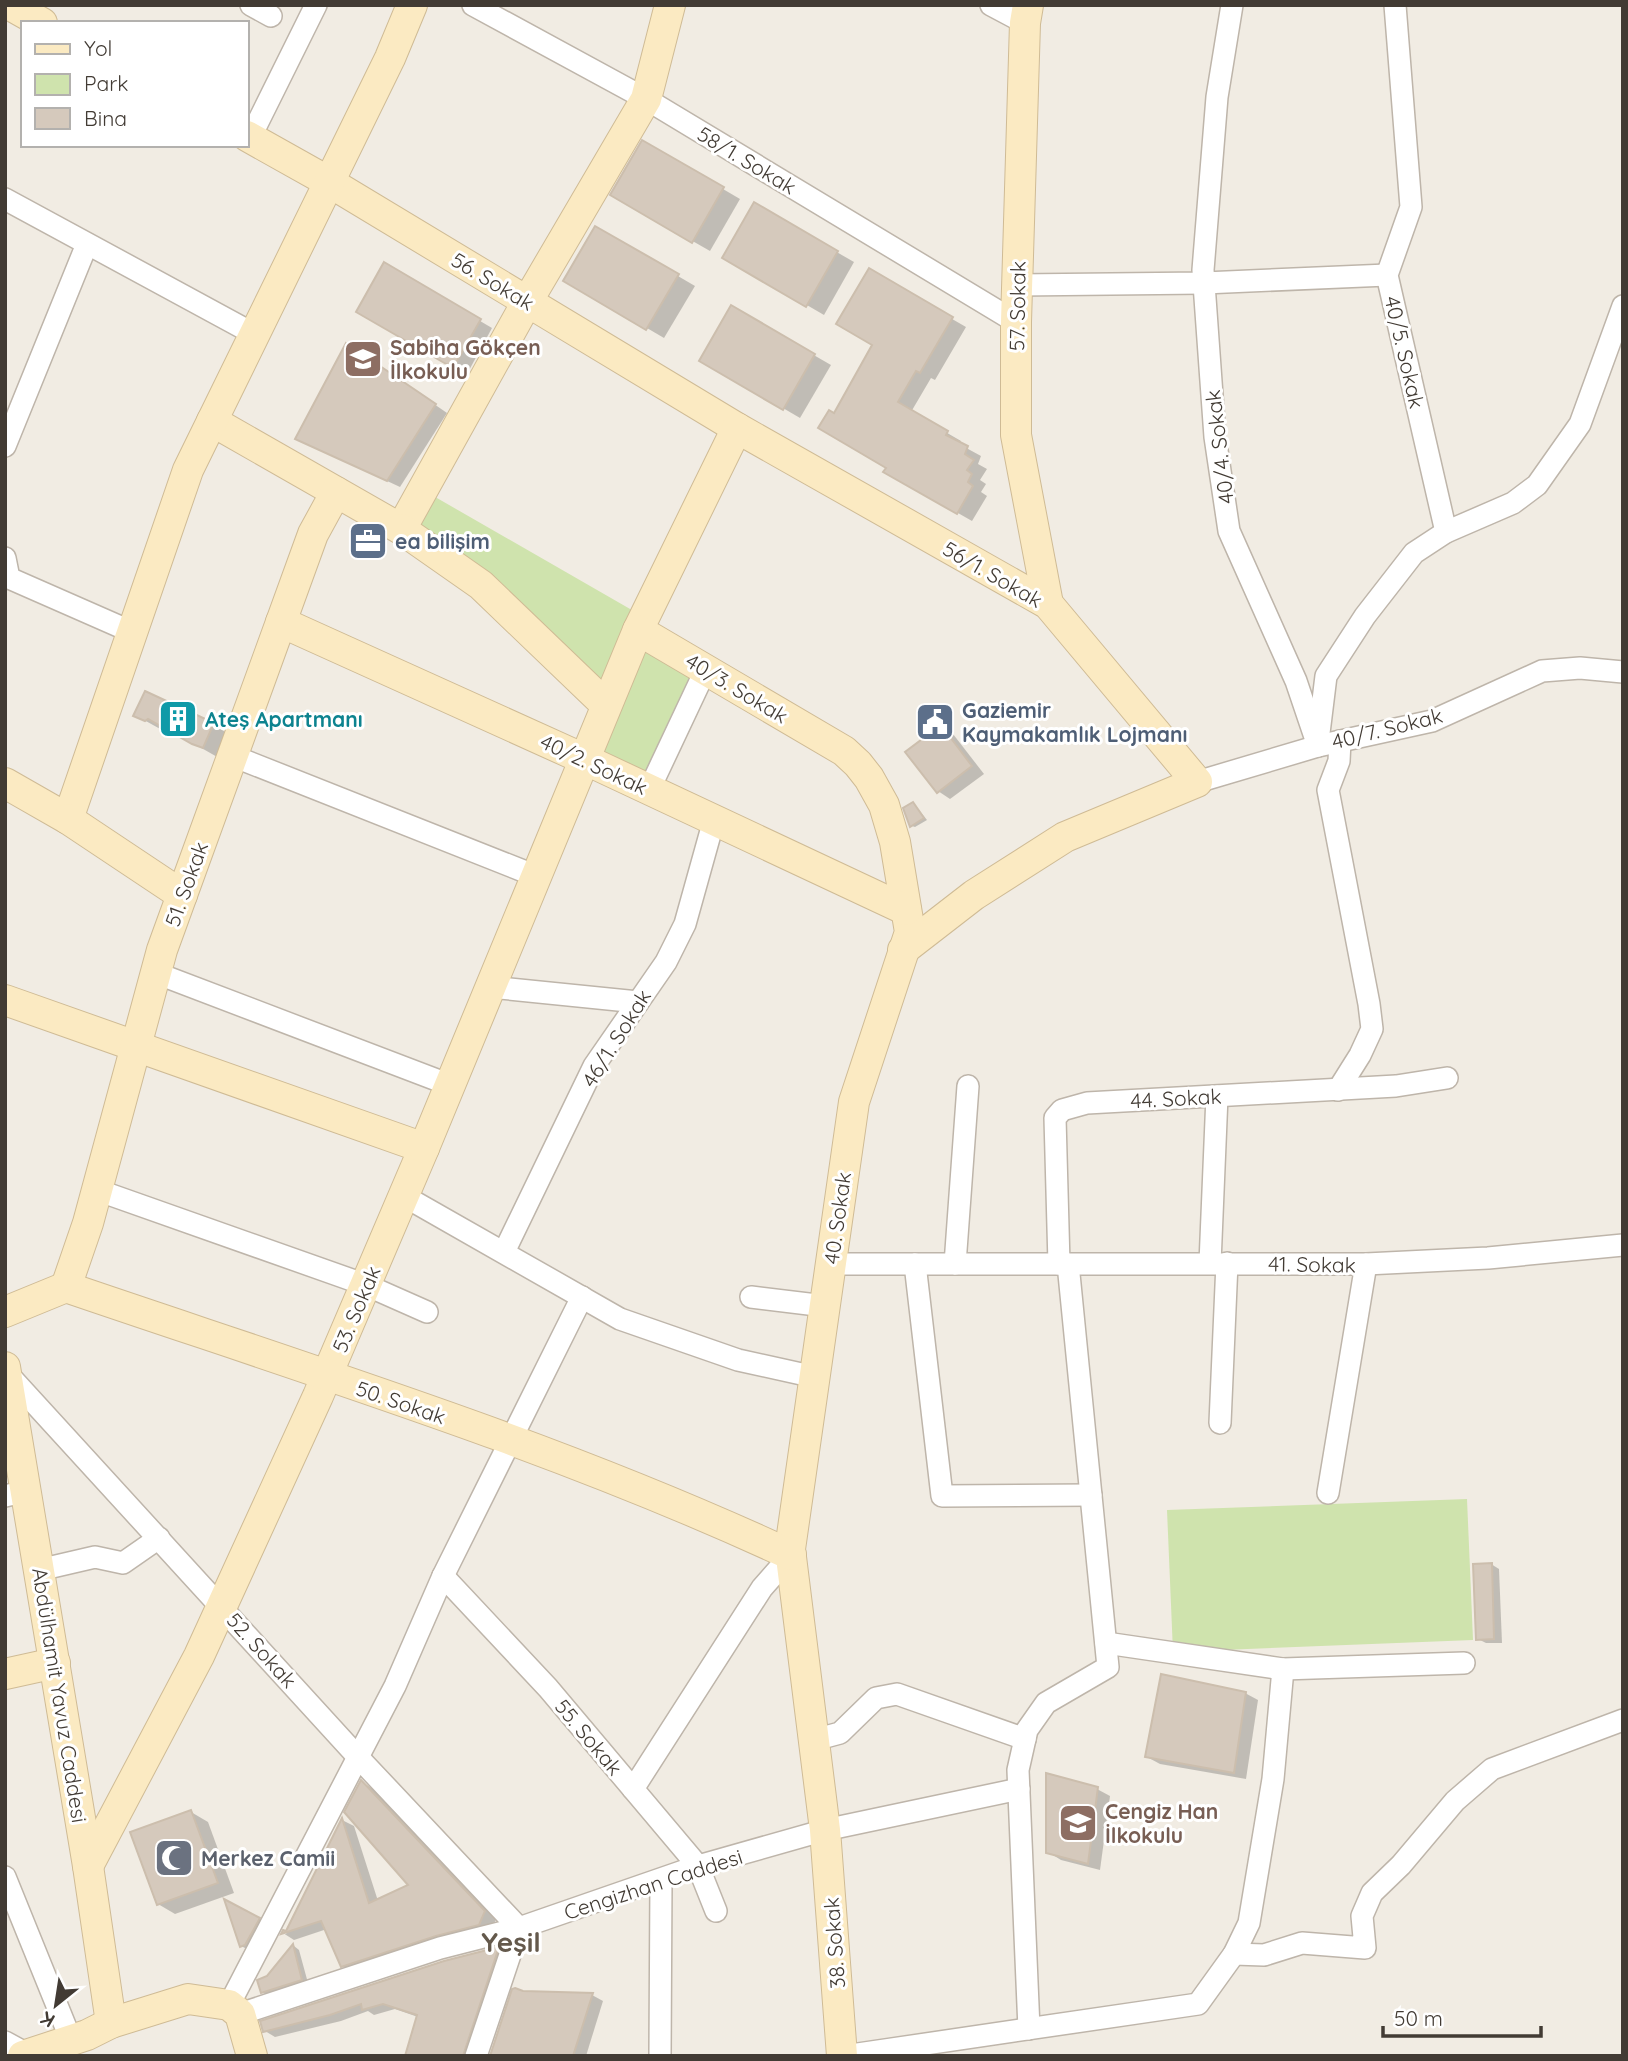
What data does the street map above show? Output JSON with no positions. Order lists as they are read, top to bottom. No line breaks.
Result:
{"streets":{"street":["58/1. Sokak","56. Sokak","57. Sokak","40/5. Sokak","40/4. Sokak","56/1. Sokak","40/3. Sokak","40/7. Sokak","40/2. Sokak","51. Sokak","46/1. Sokak","44. Sokak","40. Sokak","41. Sokak","53. Sokak","50. Sokak","52. Sokak","Abdülhamit Yavuz Caddesi","55. Sokak","Cengizhan Caddesi","38. Sokak"]},"crossings":[["58/1. Sokak","57. Sokak"],["56. Sokak","56/1. Sokak"],["57. Sokak","56/1. Sokak"],["40/5. Sokak","40/7. Sokak"],["40/4. Sokak","40/7. Sokak"],["40/3. Sokak","40/2. Sokak"],["40/3. Sokak","40. Sokak"],["40/3. Sokak","53. Sokak"],["40/2. Sokak","51. Sokak"],["40/2. Sokak","46/1. Sokak"],["40/2. Sokak","53. Sokak"],["51. Sokak","50. Sokak"],["44. Sokak","41. Sokak"],["40. Sokak","41. Sokak"],["40. Sokak","50. Sokak"],["40. Sokak","Cengizhan Caddesi"],["40. Sokak","38. Sokak"],["53. Sokak","50. Sokak"],["53. Sokak","52. Sokak"],["53. Sokak","Abdülhamit Yavuz Caddesi"],["52. Sokak","Abdülhamit Yavuz Caddesi"],["52. Sokak","Cengizhan Caddesi"],["55. Sokak","Cengizhan Caddesi"],["Cengizhan Caddesi","38. Sokak"]],"districts":["Yeşil"],"places":{"school or university":["Sabiha Gökçen İlkokulu","Cengiz Han İlkokulu"],"office":["ea bilişim"],"building":["Ateş Apartmanı"],"public building":["Gaziemir Kaymakamlık Lojmanı"],"mosque":["Merkez Camii"]},"legend":["Yol","Park","Bina"],"scale_bar":"50 m","north":"bottom left"}
